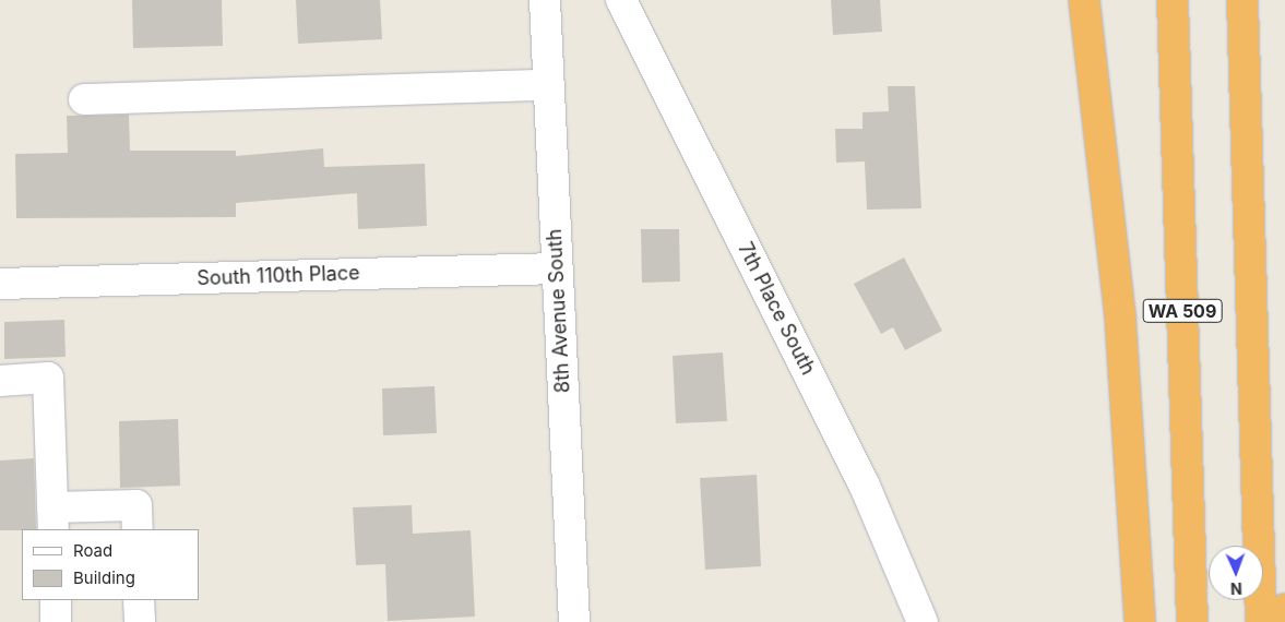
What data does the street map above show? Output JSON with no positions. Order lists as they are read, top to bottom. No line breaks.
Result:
{"streets":{"highway":["WA 509"],"street":["South 110th Place","7th Place South","8th Avenue South"]},"crossings":[["South 110th Place","8th Avenue South"]],"legend":["Road","Building"],"north":"bottom"}
